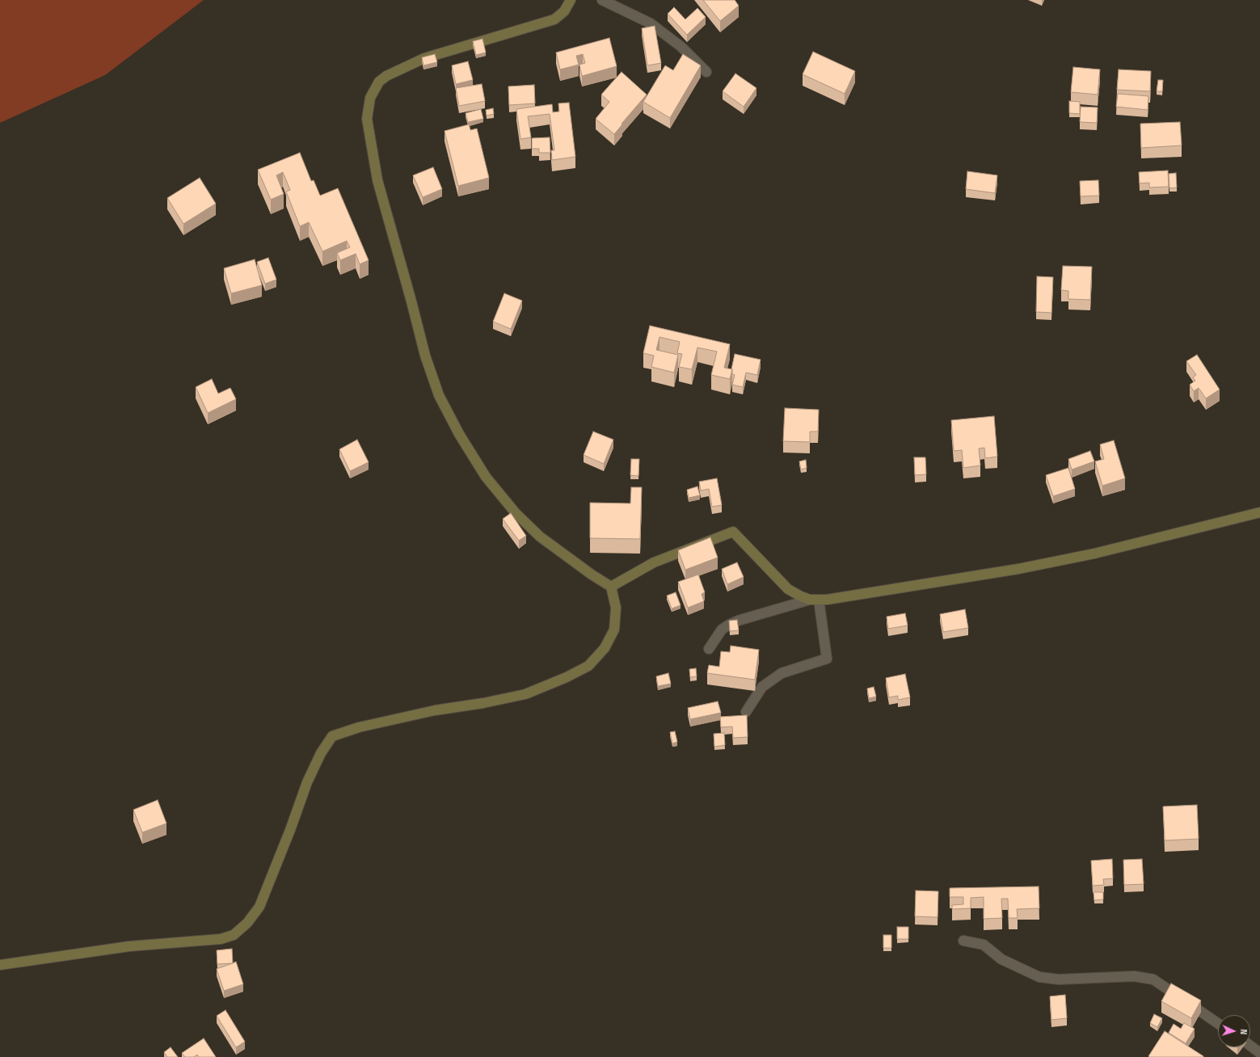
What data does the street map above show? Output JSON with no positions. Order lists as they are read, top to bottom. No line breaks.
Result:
{"north":"right"}
